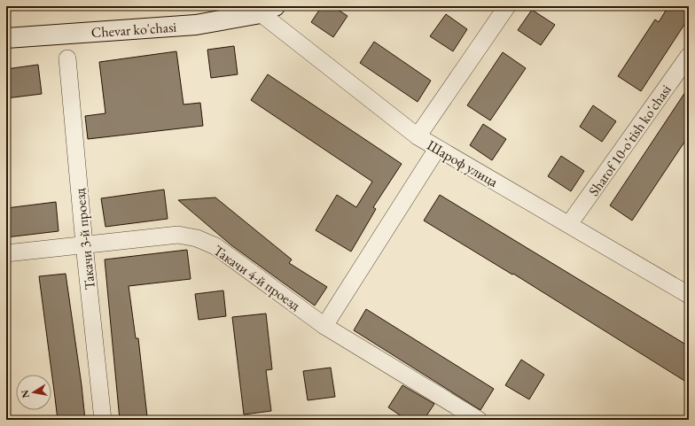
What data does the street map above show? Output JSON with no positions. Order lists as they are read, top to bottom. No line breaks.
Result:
{"streets":{"street":["Chevar ko'chasi","Sharof 10-o'tish ko'chasi","Шароф улица","Такачи 3-й проезд","Такачи 4-й проезд"]},"crossings":[["Chevar ko'chasi","Шароф улица"],["Sharof 10-o'tish ko'chasi","Шароф улица"],["Такачи 3-й проезд","Такачи 4-й проезд"]],"north":"left"}
